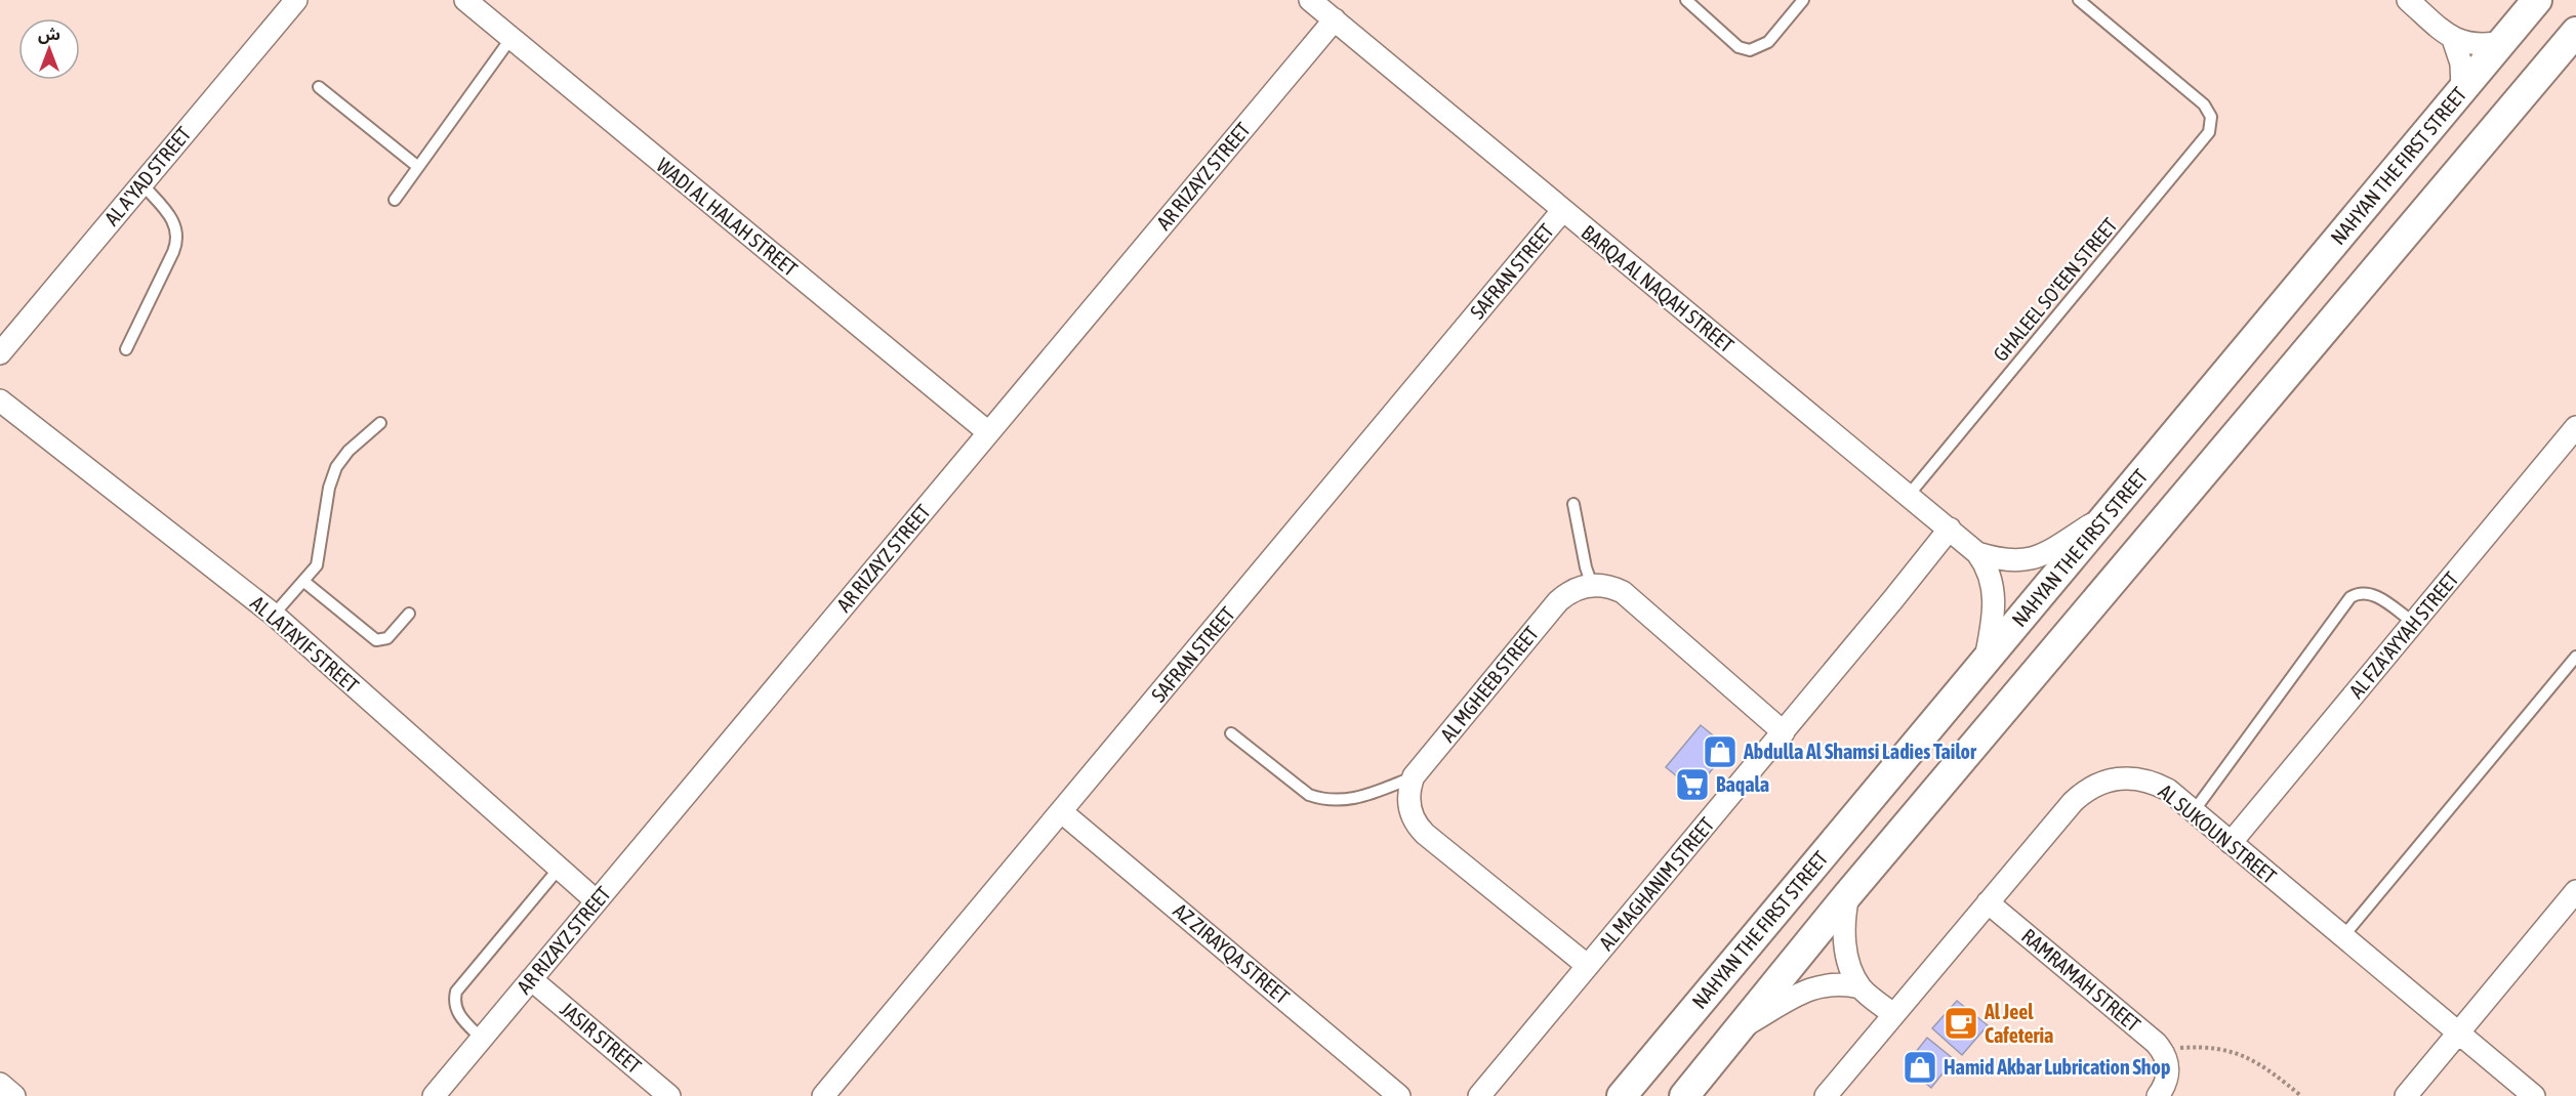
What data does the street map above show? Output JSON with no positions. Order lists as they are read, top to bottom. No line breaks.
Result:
{"streets":{"main road":["NAHYAN THE FIRST STREET"],"street":["AL A'YAD STREET","AR RIZAYZ STREET","WADI AL HALAH STREET","SAFRAN STREET","BARQA AL NAQAH STREET","AL FZA'AYYAH STREET","AL LATAYIF STREET","AL MGHEEB STREET","AL SUKOUN STREET","AL MAGHANIM STREET","AZ ZIRAYQA STREET","RAMRAMAH STREET","JASIR STREET"],"lane":["GHALEEL SO'EEN STREET"]},"crossings":[["NAHYAN THE FIRST STREET","BARQA AL NAQAH STREET"],["AR RIZAYZ STREET","WADI AL HALAH STREET"],["AR RIZAYZ STREET","BARQA AL NAQAH STREET"],["AR RIZAYZ STREET","AL LATAYIF STREET"],["AR RIZAYZ STREET","JASIR STREET"],["SAFRAN STREET","BARQA AL NAQAH STREET"],["SAFRAN STREET","AZ ZIRAYQA STREET"],["BARQA AL NAQAH STREET","GHALEEL SO'EEN STREET"],["BARQA AL NAQAH STREET","AL MAGHANIM STREET"],["AL FZA'AYYAH STREET","AL SUKOUN STREET"],["AL SUKOUN STREET","RAMRAMAH STREET"]],"places":{"shop":["Abdulla Al Shamsi Ladies Tailor","Hamid Akbar Lubrication Shop"],"supermarket":["Baqala"],"cafe":["Al Jeel Cafeteria"]},"north":"top"}
